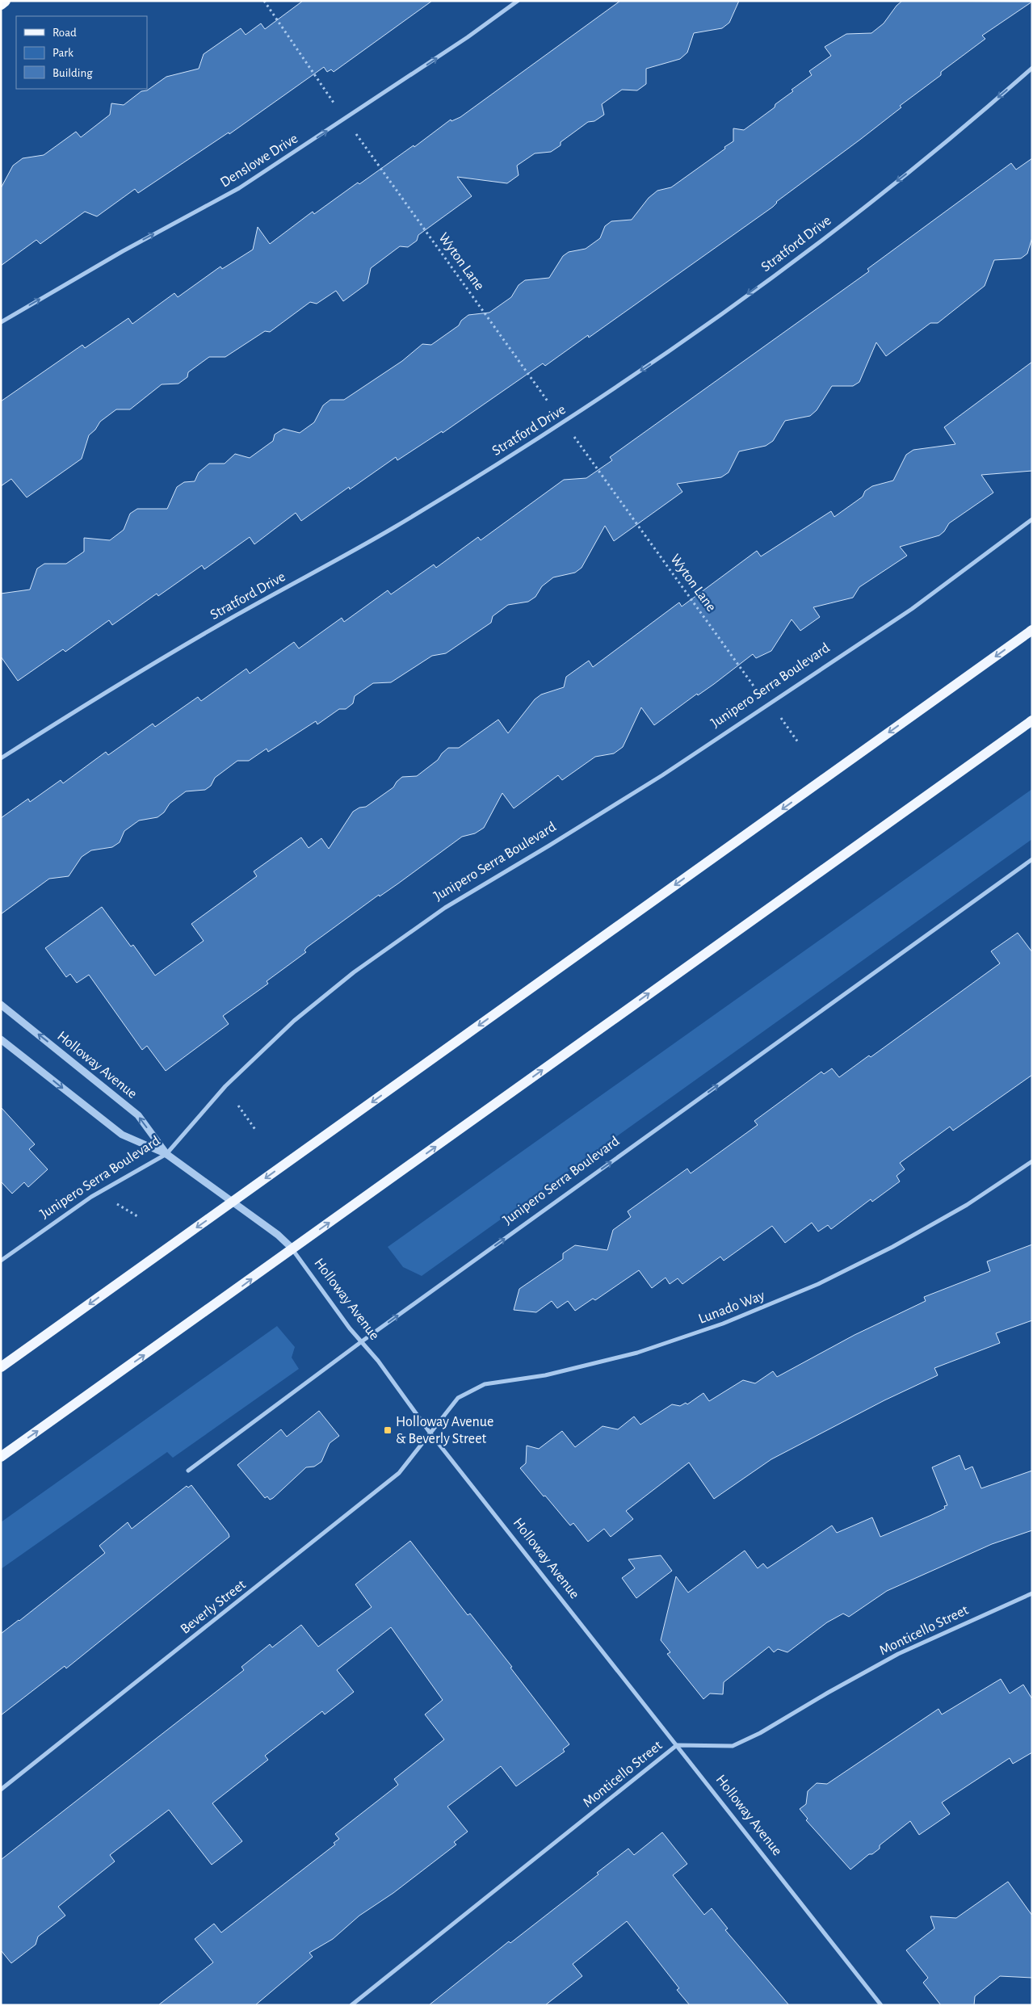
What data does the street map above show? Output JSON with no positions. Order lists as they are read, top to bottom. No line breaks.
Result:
{"streets":{"street":["Denslowe Drive","Stratford Drive","Junipero Serra Boulevard","Holloway Avenue","Lunado Way","Beverly Street","Monticello Street"],"path":["Wyton Lane"]},"crossings":[["Wyton Lane","Junipero Serra Boulevard"],["Junipero Serra Boulevard","Holloway Avenue"],["Holloway Avenue","Lunado Way"],["Holloway Avenue","Beverly Street"],["Holloway Avenue","Monticello Street"],["Lunado Way","Beverly Street"]],"one_way":["Denslowe Drive","Stratford Drive","Junipero Serra Boulevard"],"places":{"transit":["Holloway Avenue & Beverly Street"]},"legend":["Road","Park","Building"]}
